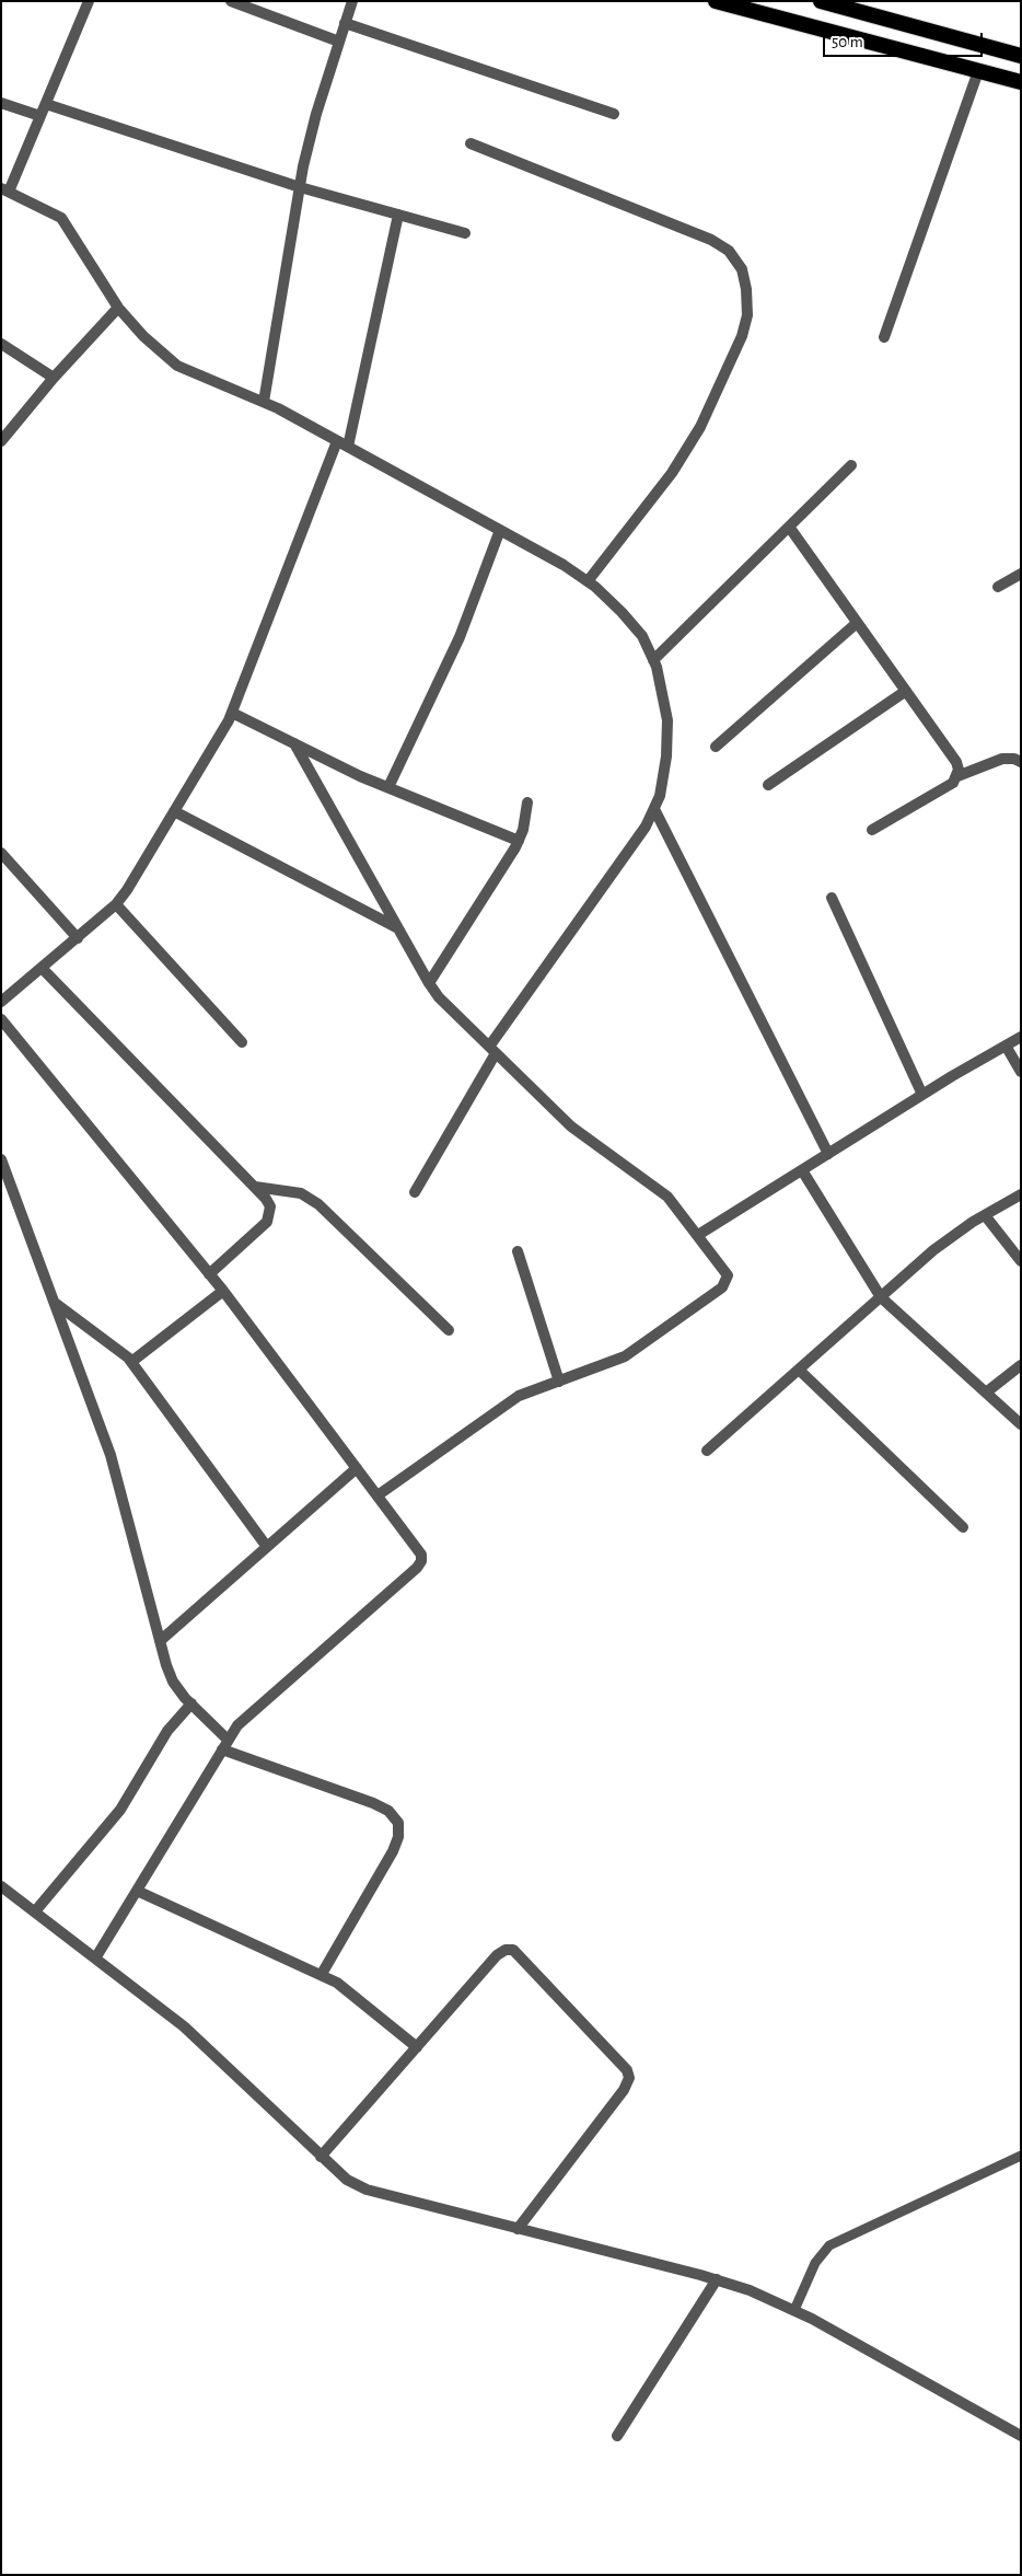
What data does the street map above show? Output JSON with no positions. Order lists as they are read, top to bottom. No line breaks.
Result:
{"scale_bar":"50 m"}
